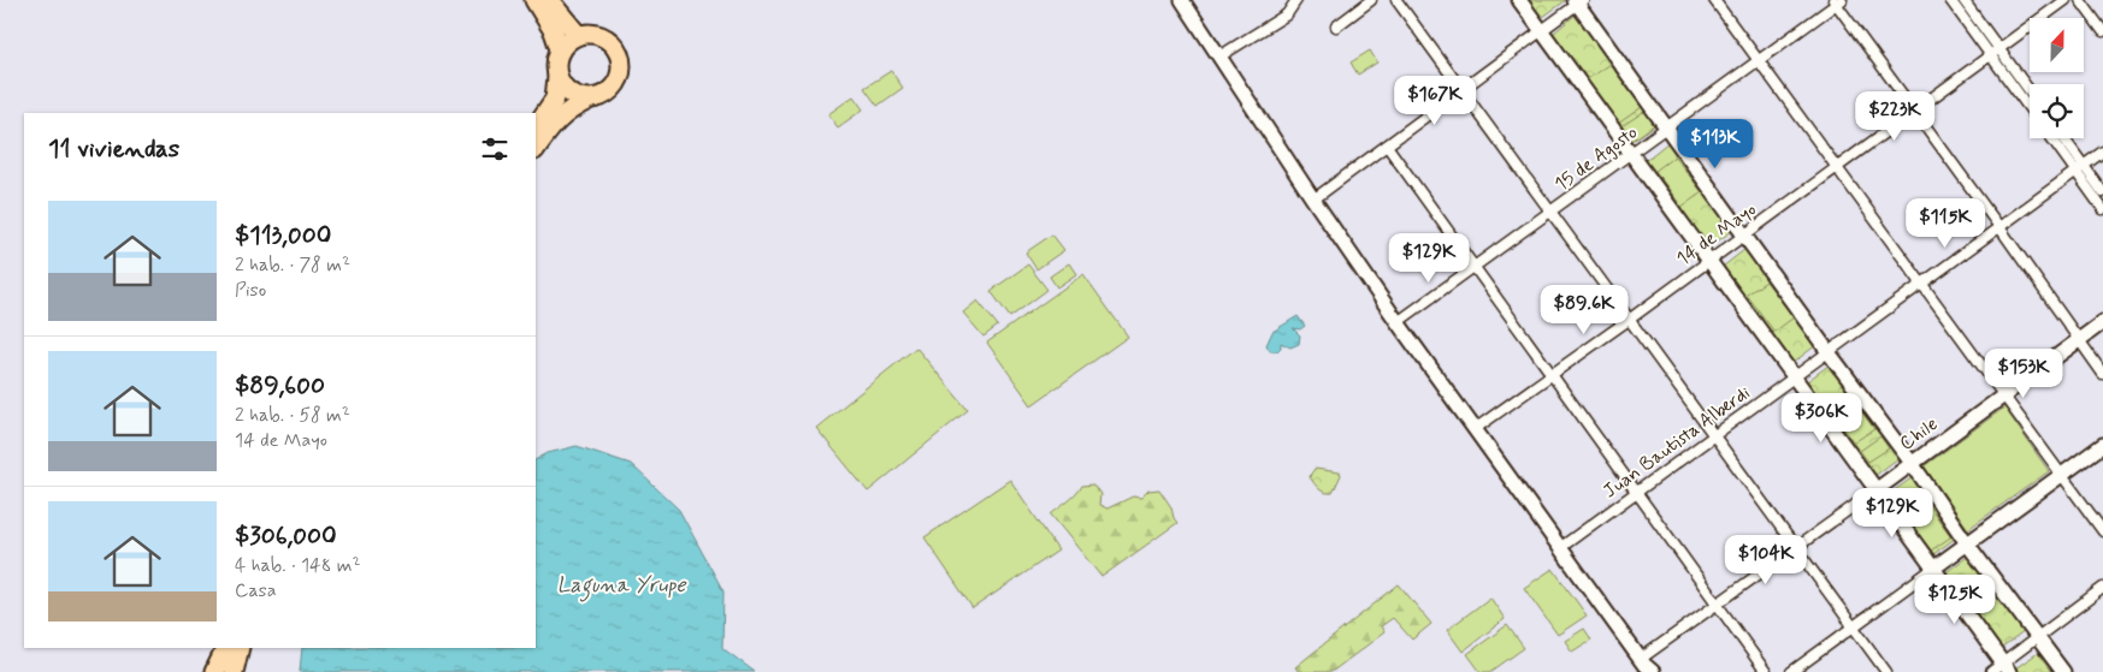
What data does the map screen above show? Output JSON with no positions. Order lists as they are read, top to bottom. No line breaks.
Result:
{"streets":{"main road":["Chile"],"street":["15 de Agosto","14 de Mayo","Juan Bautista Alberdi"]},"water":["Laguna Yrupe"],"north":"top","page":{"price":["$167K","$223K","$113K","$115K","$129K","$89.6K","$153K","$306K","$129K","$104K","$125K"],"heading":"11 viviendas","list":[{"name":"$113,000","note":"2 hab. · 78 m² · Piso"},{"name":"$89,600","note":"2 hab. · 58 m² · 14 de Mayo"},{"name":"$306,000","note":"4 hab. · 148 m² · Casa"}]}}
